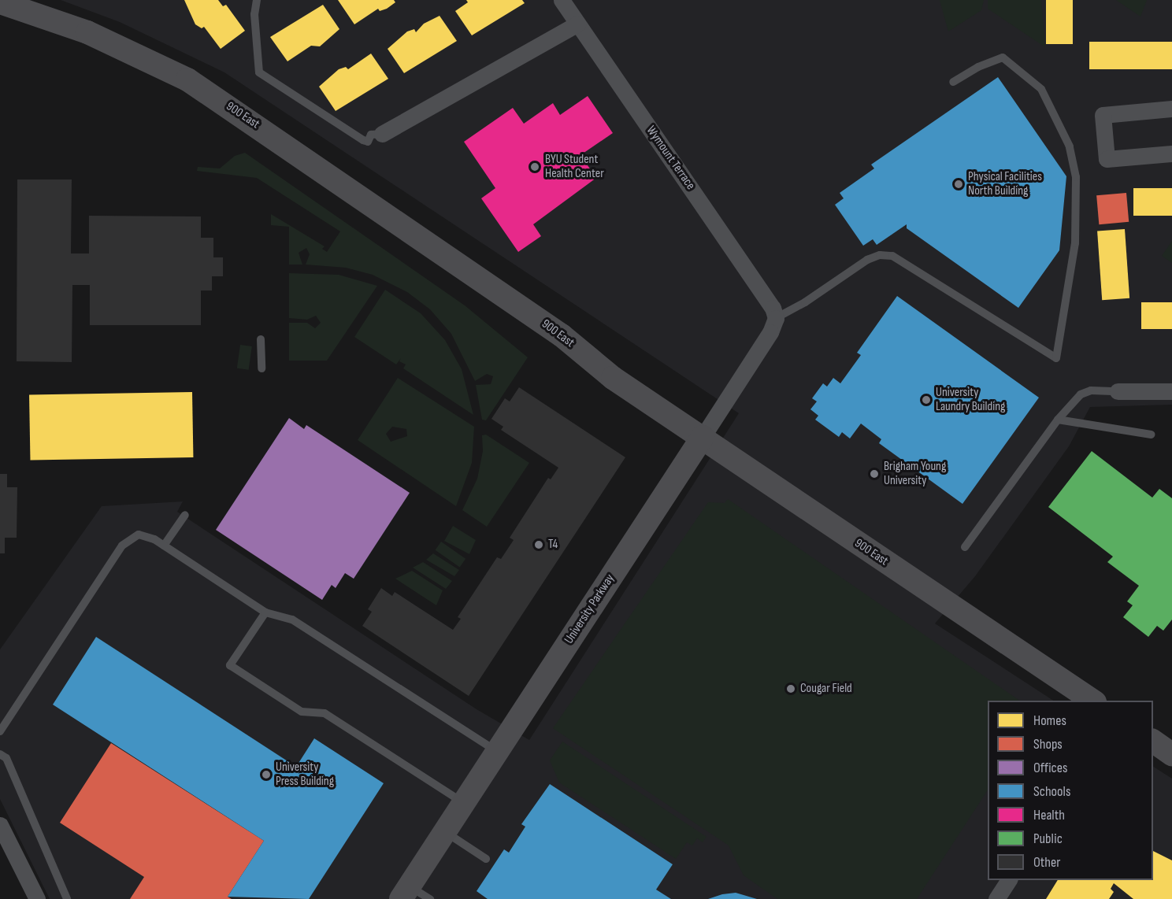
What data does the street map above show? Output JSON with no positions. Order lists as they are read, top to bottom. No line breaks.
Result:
{"streets":{"main road":["900 East","University Parkway"],"street":["Wymount Terrace"]},"crossings":[["900 East","University Parkway"],["Wymount Terrace","University Parkway"]],"places":["BYU Student Health Center","Physical Facilities North Building","University Laundry Building","Brigham Young University","T4","Cougar Field","University Press Building"],"legend":["Homes","Shops","Offices","Schools","Health","Public","Other"]}
